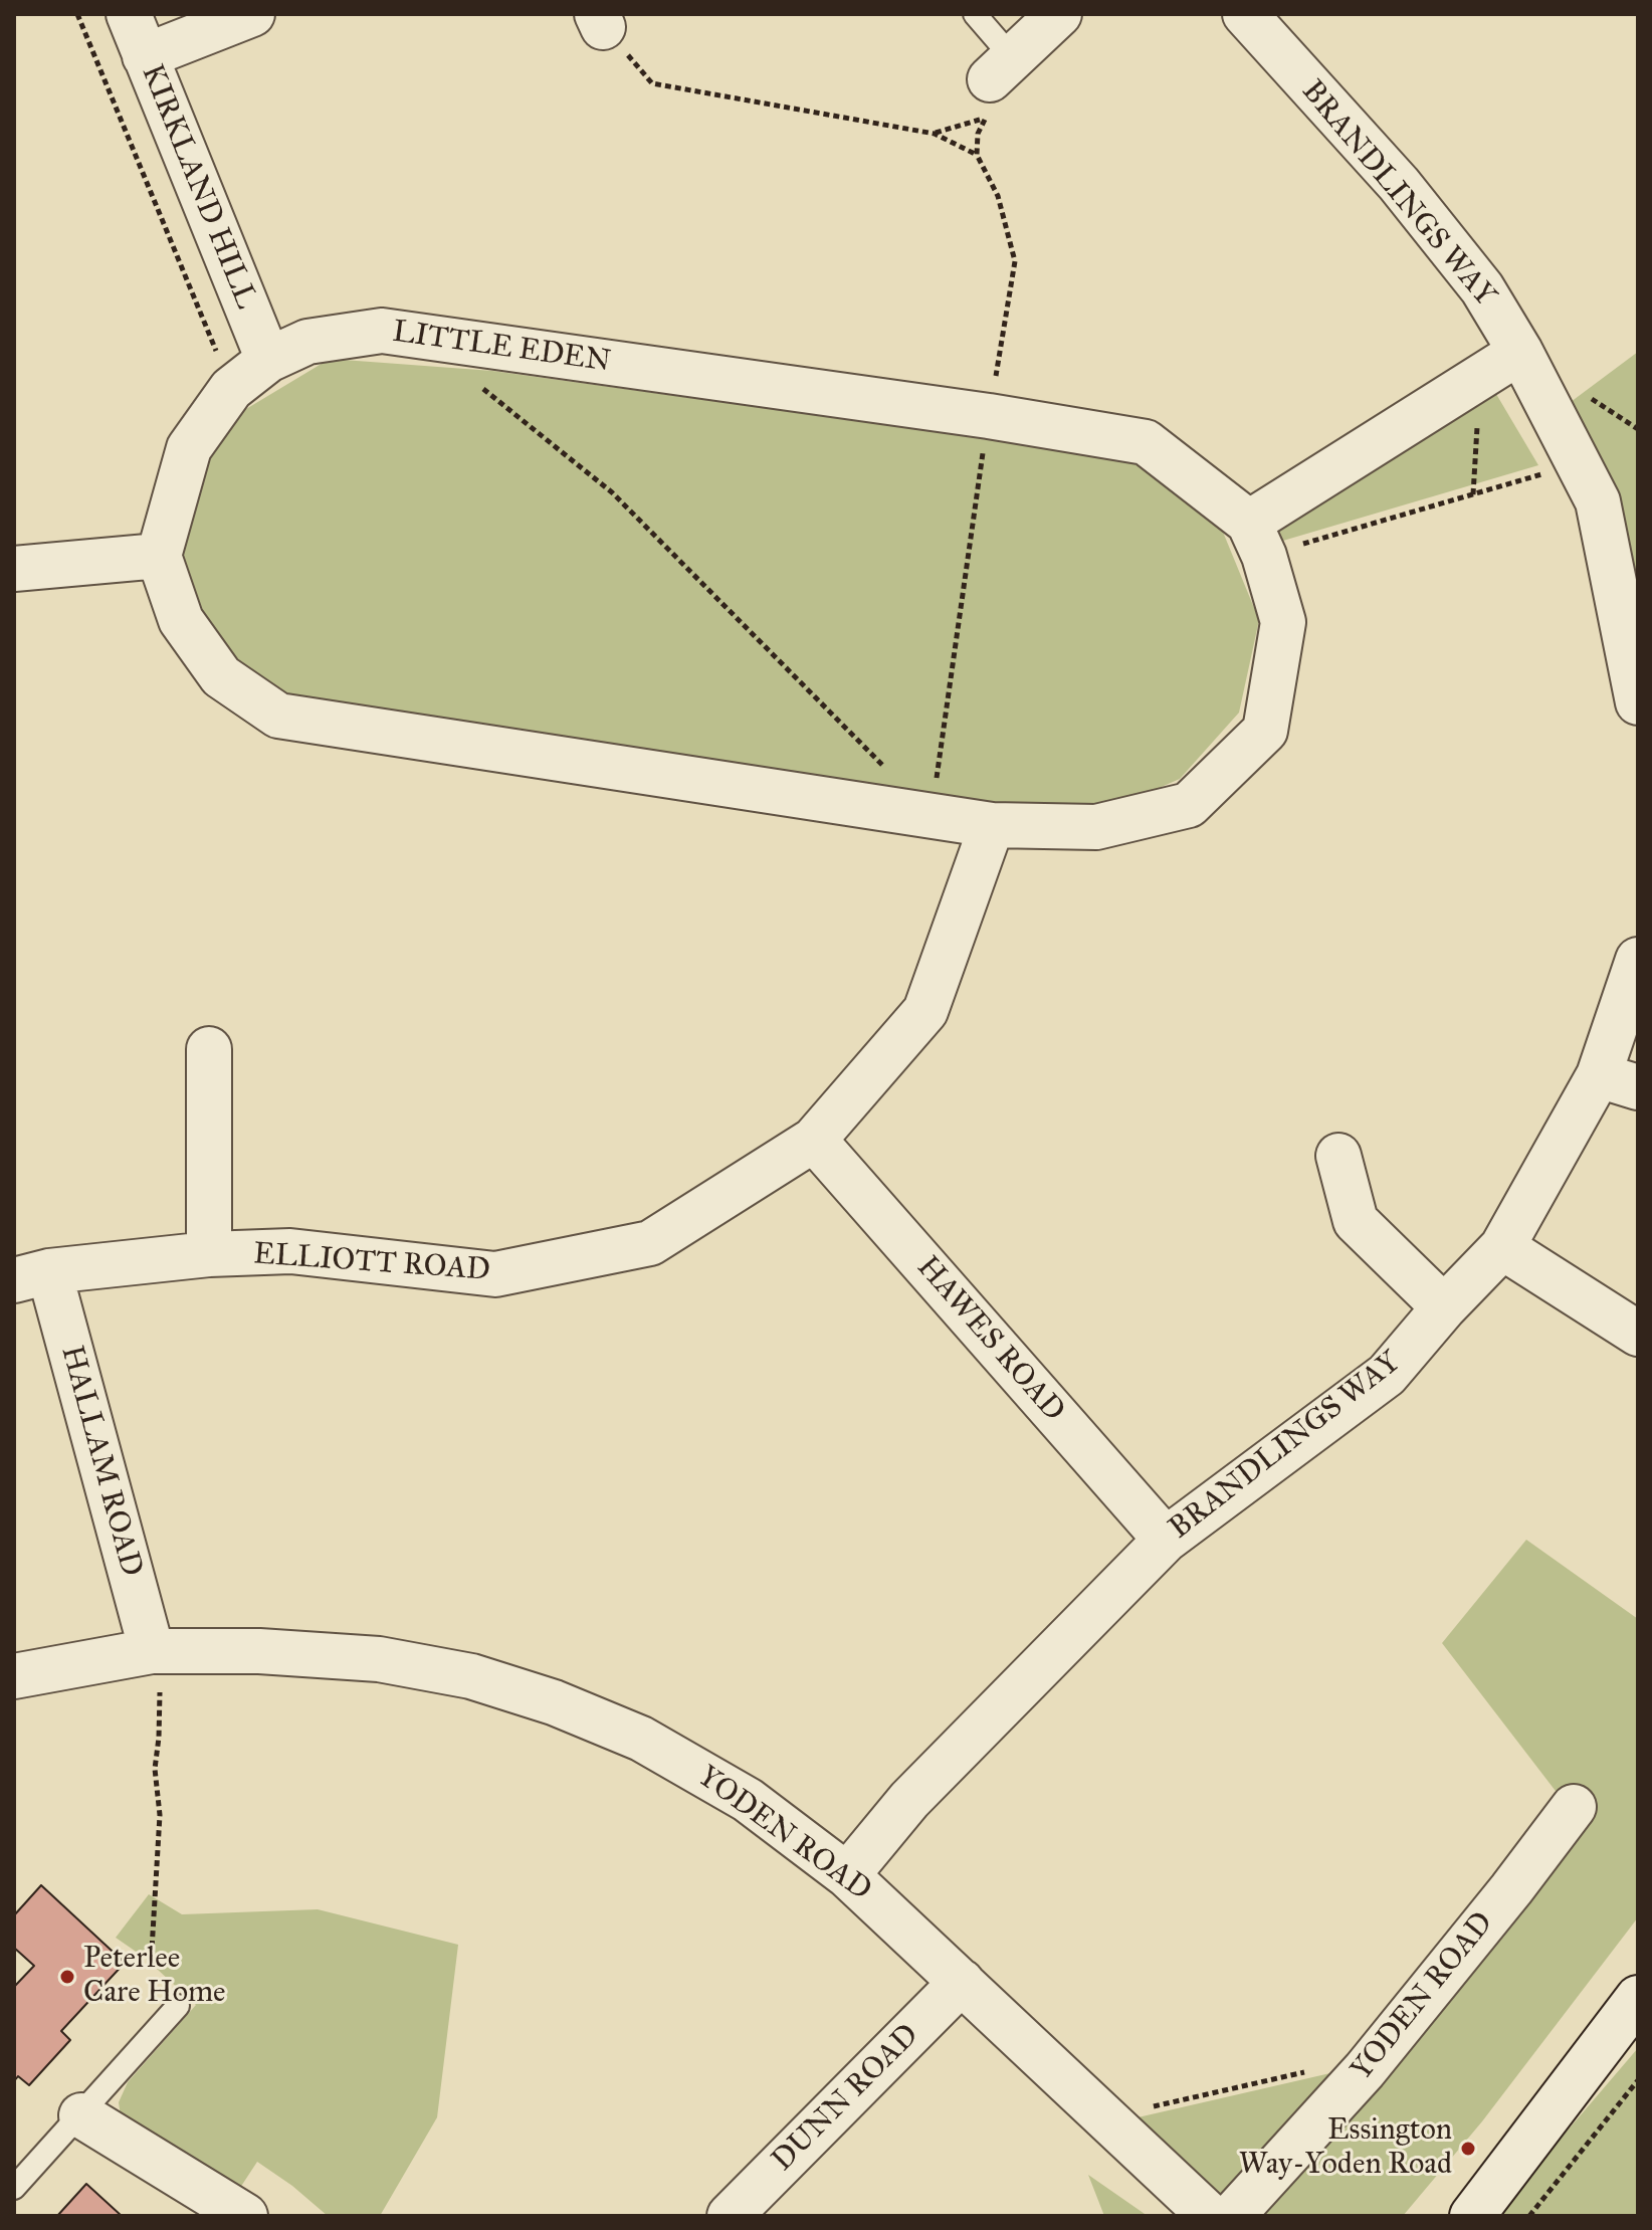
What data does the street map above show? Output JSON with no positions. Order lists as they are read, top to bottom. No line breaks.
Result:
{"streets":{"street":["KIRKLAND HILL","BRANDLINGS WAY","LITTLE EDEN","ELLIOTT ROAD","HAWES ROAD","HALLAM ROAD","YODEN ROAD","DUNN ROAD"]},"crossings":[["KIRKLAND HILL","LITTLE EDEN"],["BRANDLINGS WAY","HAWES ROAD"],["BRANDLINGS WAY","YODEN ROAD"],["ELLIOTT ROAD","HAWES ROAD"],["ELLIOTT ROAD","HALLAM ROAD"],["HALLAM ROAD","YODEN ROAD"],["YODEN ROAD","DUNN ROAD"]],"places":["Peterlee Care Home","Essington Way-Yoden Road"]}
